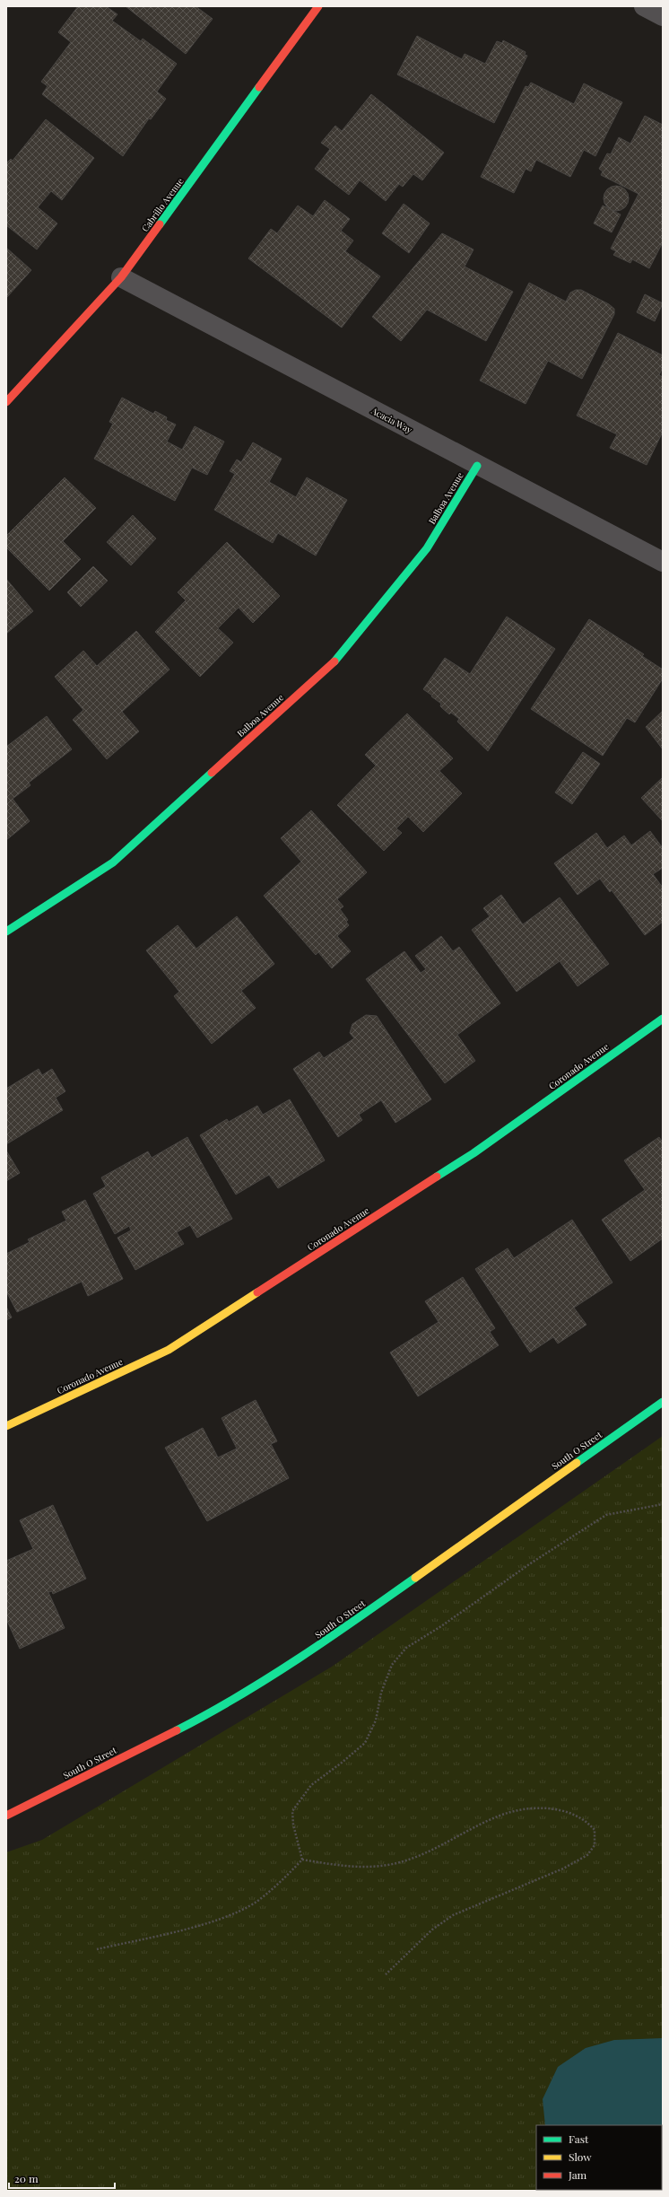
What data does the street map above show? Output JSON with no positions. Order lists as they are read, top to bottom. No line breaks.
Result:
{"streets":{"street":["Cabrillo Avenue","Acacia Way","Balboa Avenue","Coronado Avenue","South O Street"]},"crossings":[["Cabrillo Avenue","Acacia Way"],["Acacia Way","Balboa Avenue"]],"legend":["Fast","Slow","Jam"],"scale_bar":"20 m"}
